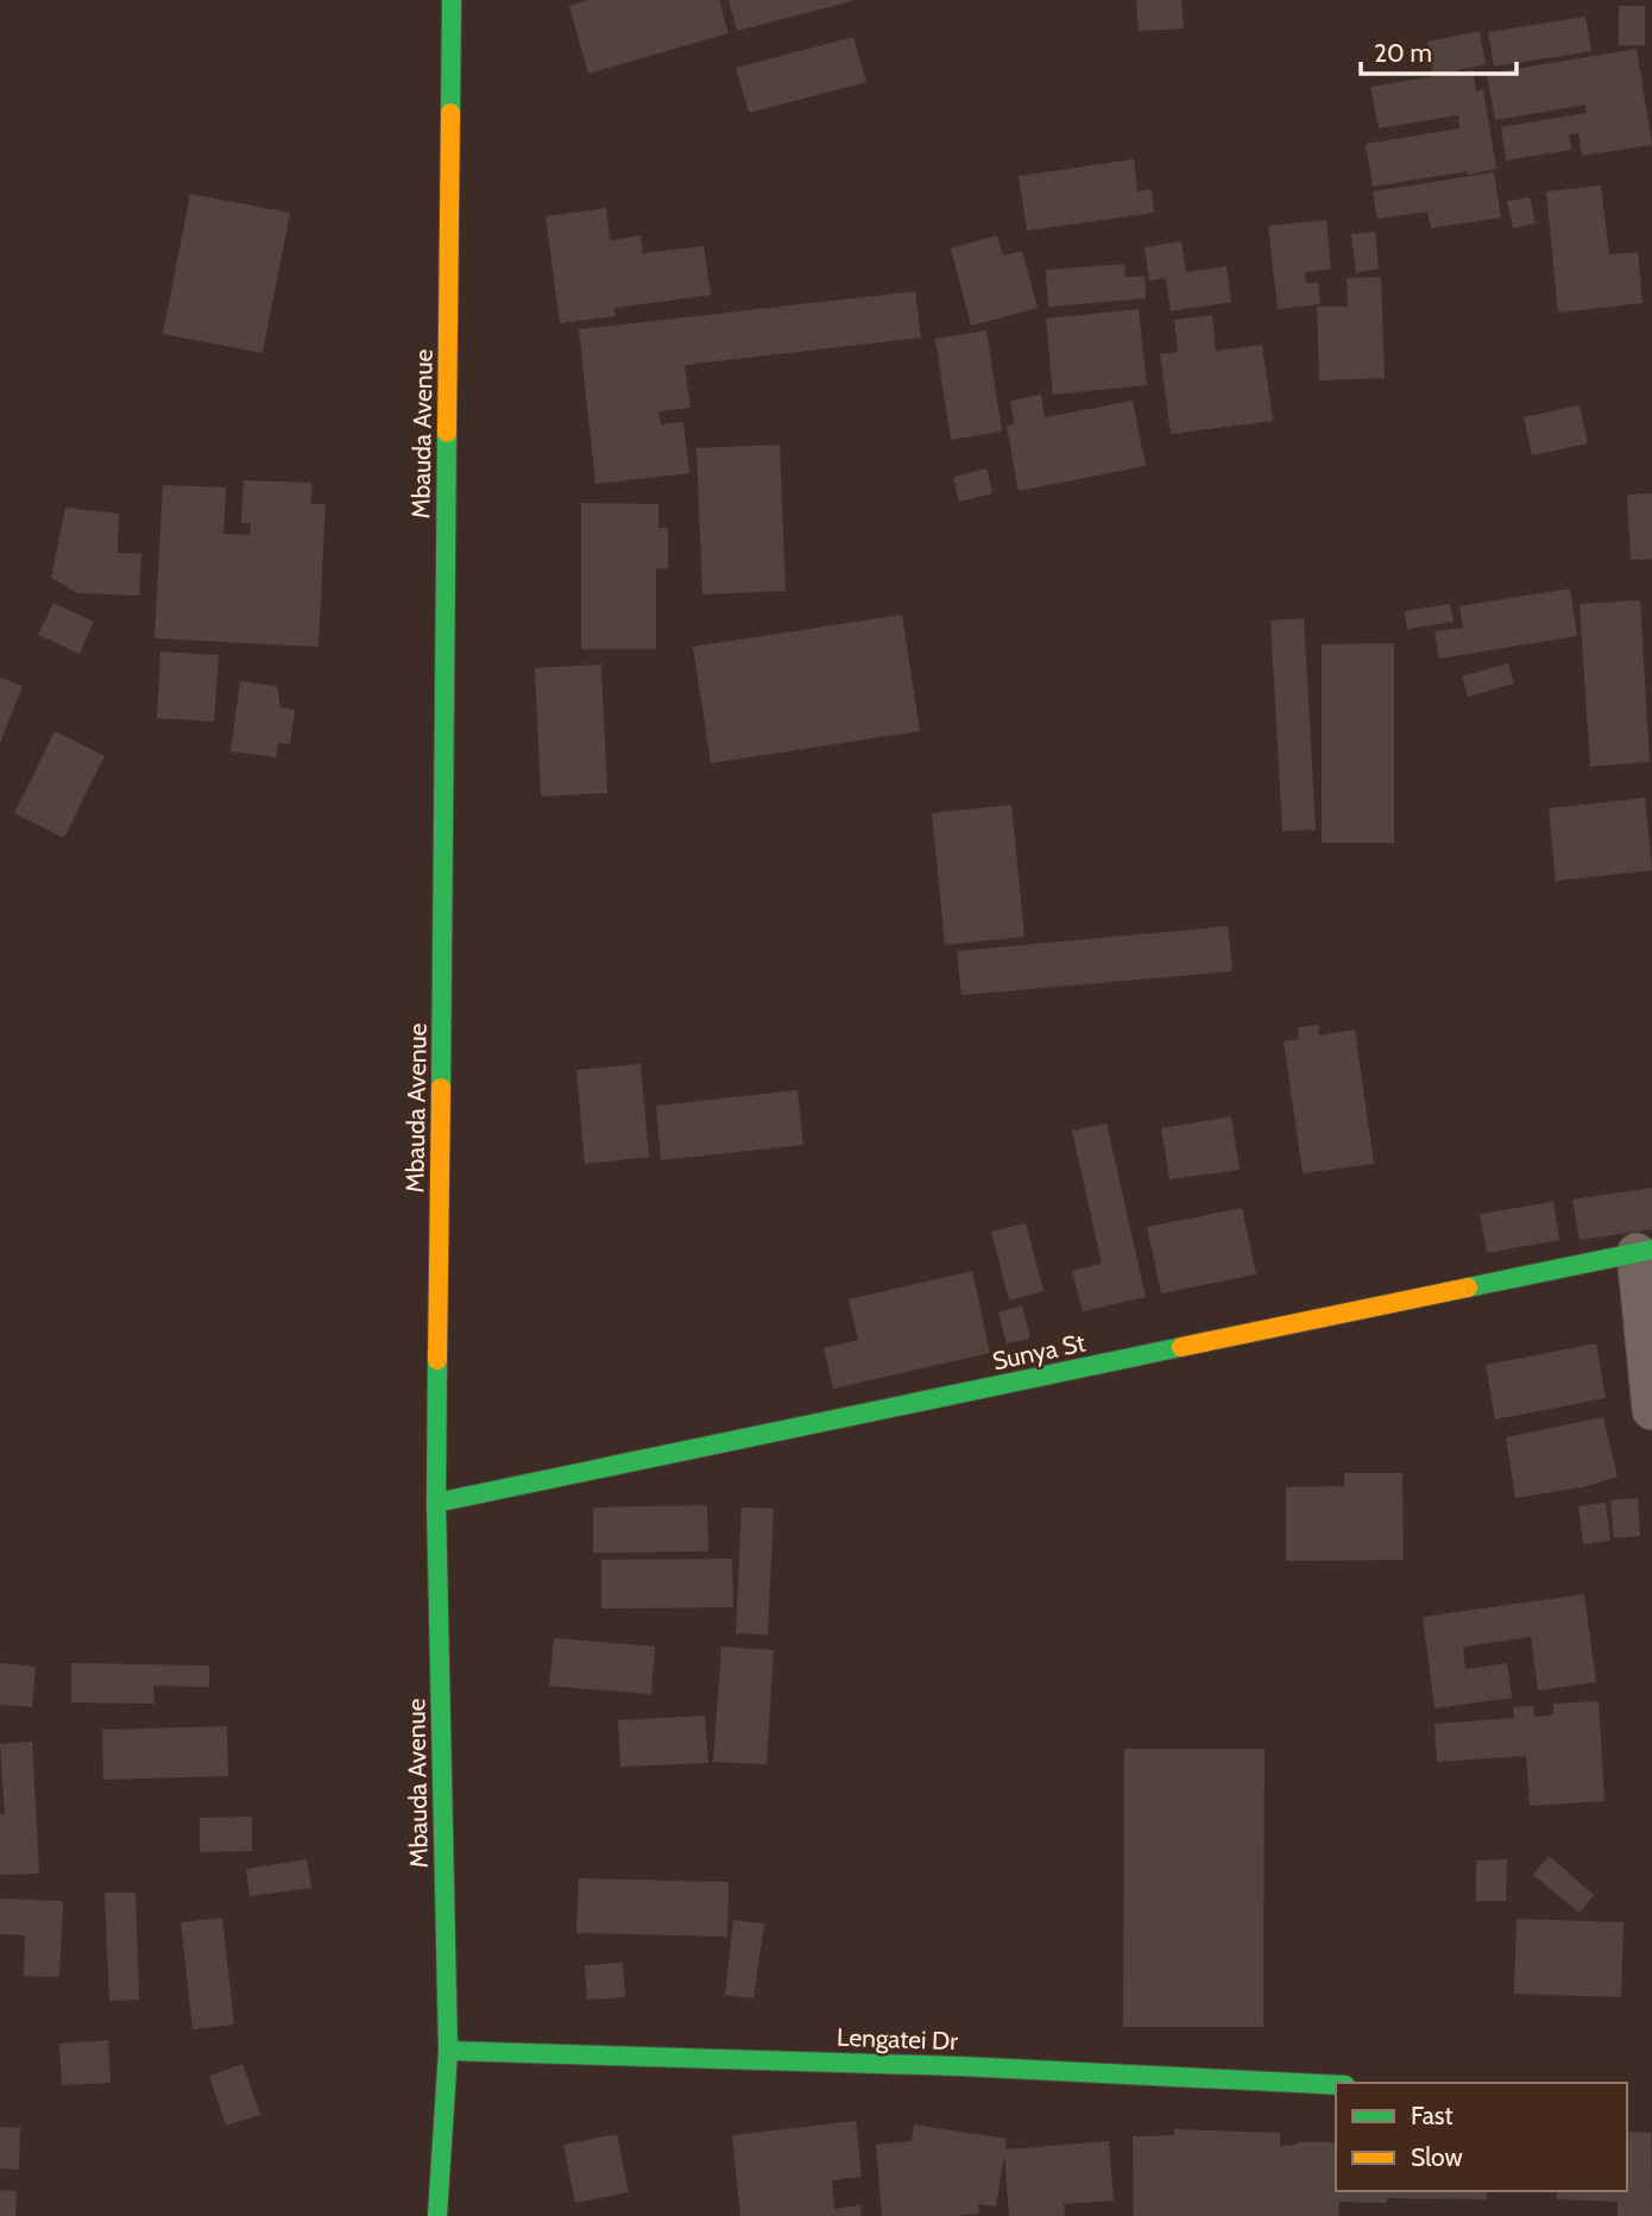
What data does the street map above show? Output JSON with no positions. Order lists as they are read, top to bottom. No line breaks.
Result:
{"streets":{"street":["Mbauda Avenue","Sunya St","Lengatei Dr"]},"crossings":[["Mbauda Avenue","Sunya St"],["Mbauda Avenue","Lengatei Dr"]],"legend":["Fast","Slow"],"scale_bar":"20 m"}
